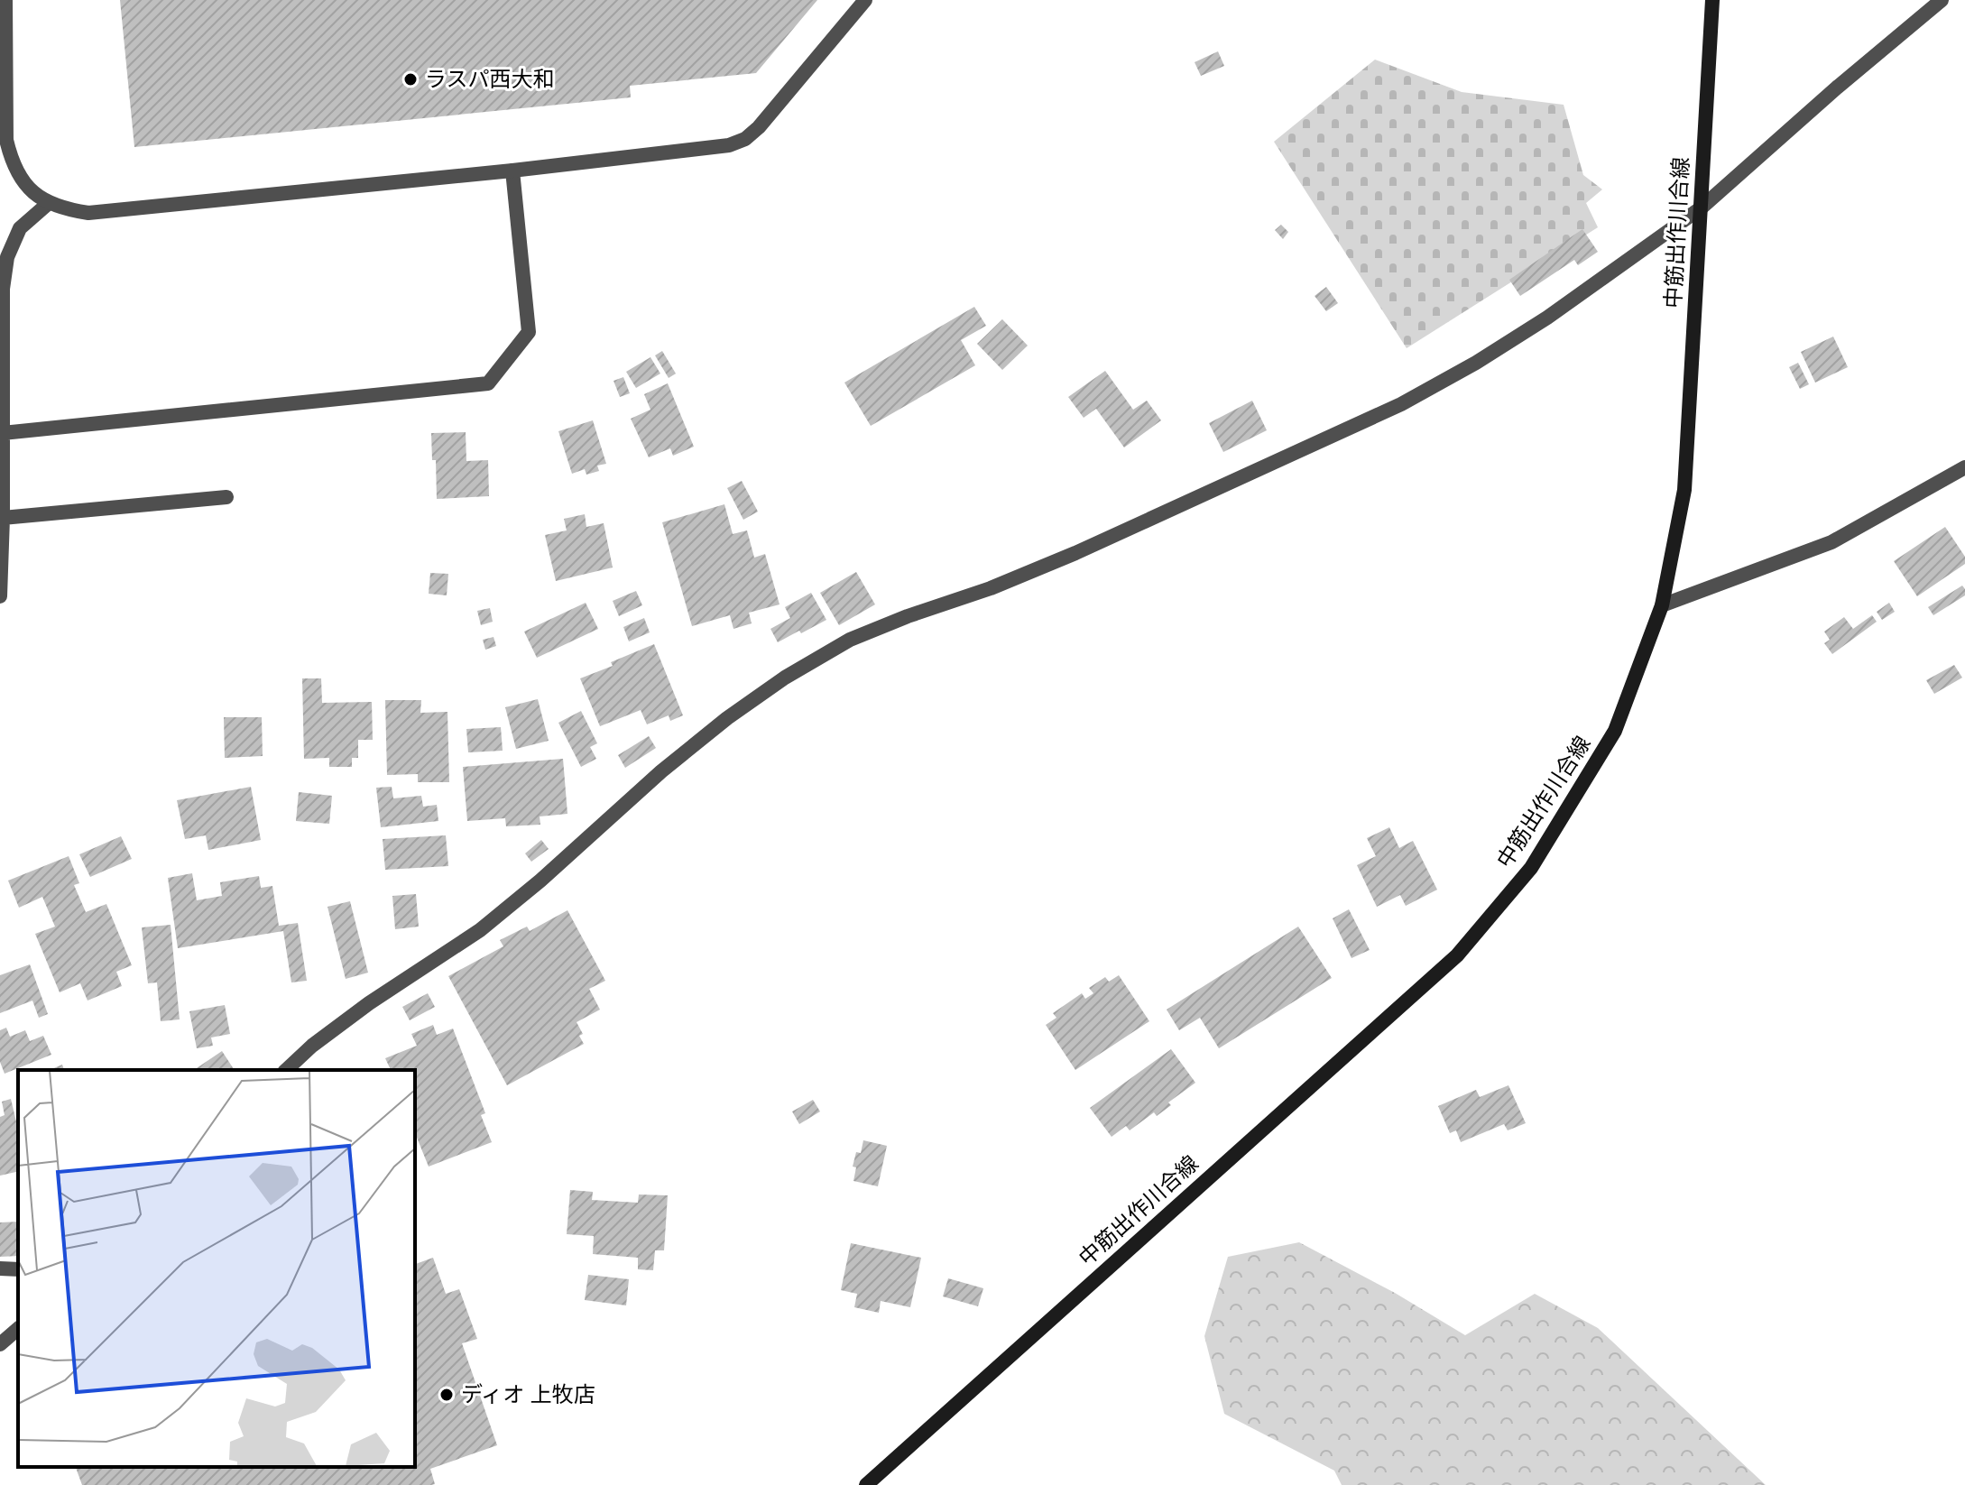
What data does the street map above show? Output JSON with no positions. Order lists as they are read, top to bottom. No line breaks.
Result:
{"streets":{"main road":["中筋出作川合線"]},"places":["ラスパ西大和","ディオ 上牧店"]}
